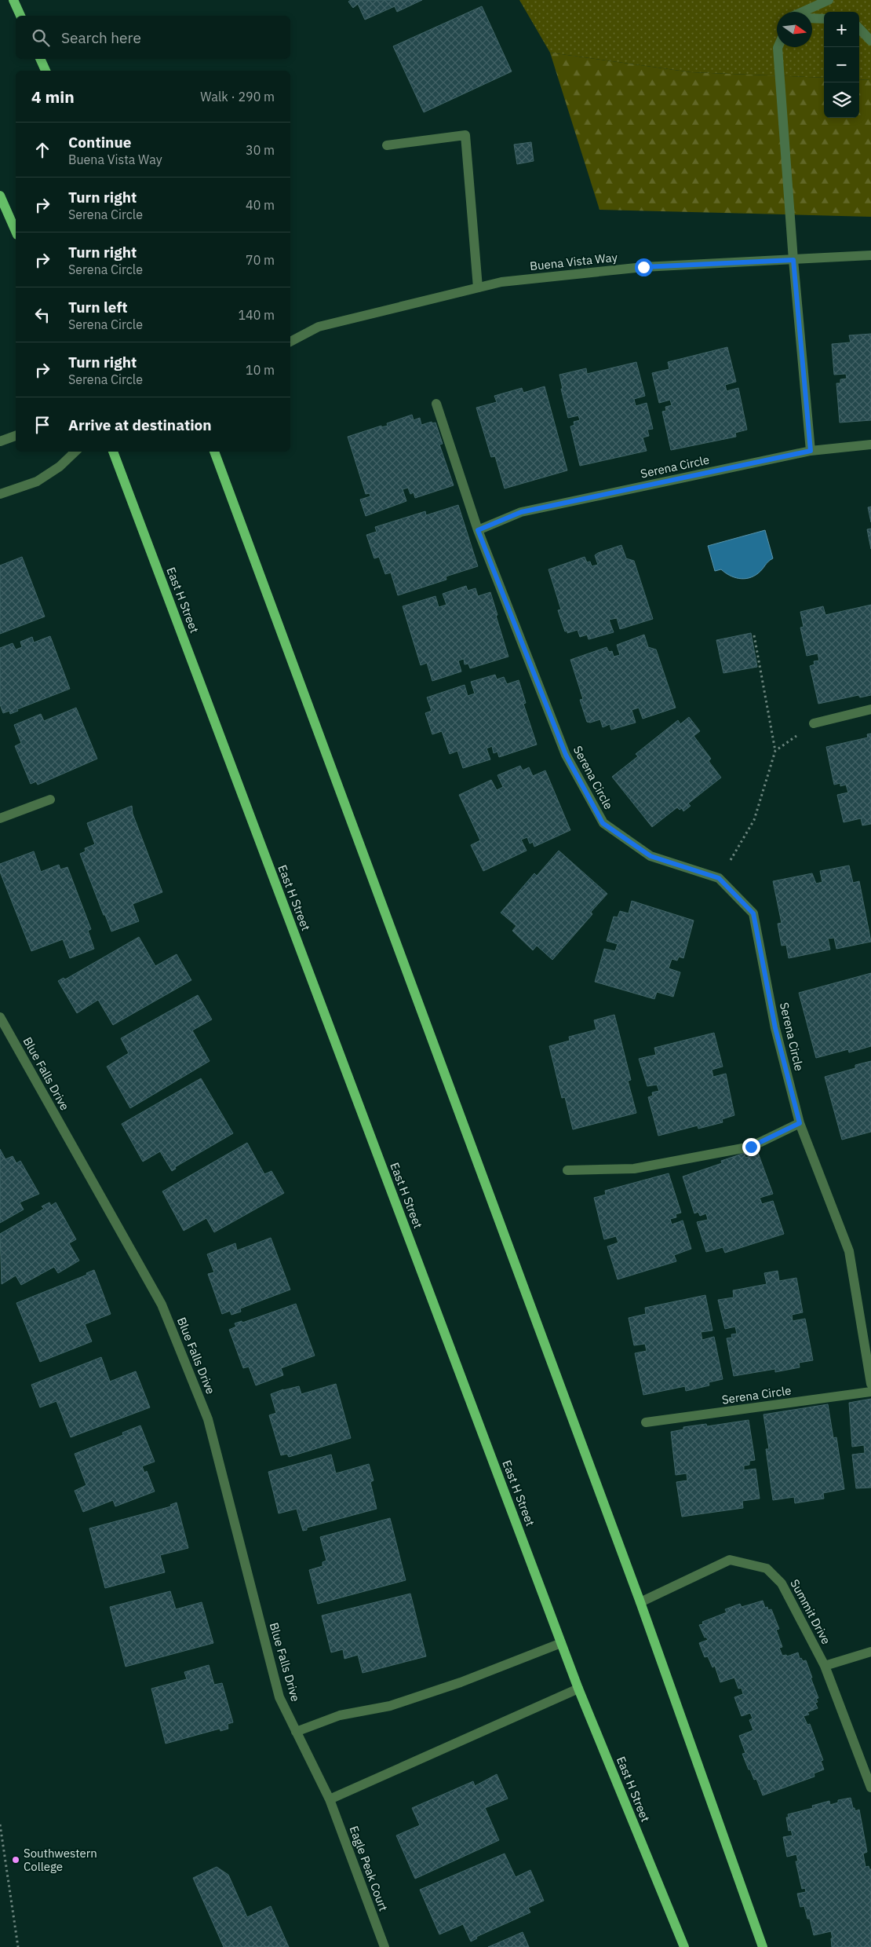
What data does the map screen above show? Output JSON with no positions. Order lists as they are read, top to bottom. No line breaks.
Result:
{"streets":{"main road":["East H Street"],"street":["Buena Vista Way","Serena Circle","Blue Falls Drive","Summit Drive","Eagle Peak Court"]},"crossings":[["Blue Falls Drive","Eagle Peak Court"]],"places":["Southwestern College"],"north":"right","page":{"map_buttons":["+","−"],"search":"Search here","heading":["4 min","Walk · 290 m"],"list":[["Continue","Buena Vista Way","30 m"],["Turn right","Serena Circle","40 m"],["Turn right","Serena Circle","70 m"],["Turn left","Serena Circle","140 m"],["Turn right","Serena Circle","10 m"],"Arrive at destination"]}}
